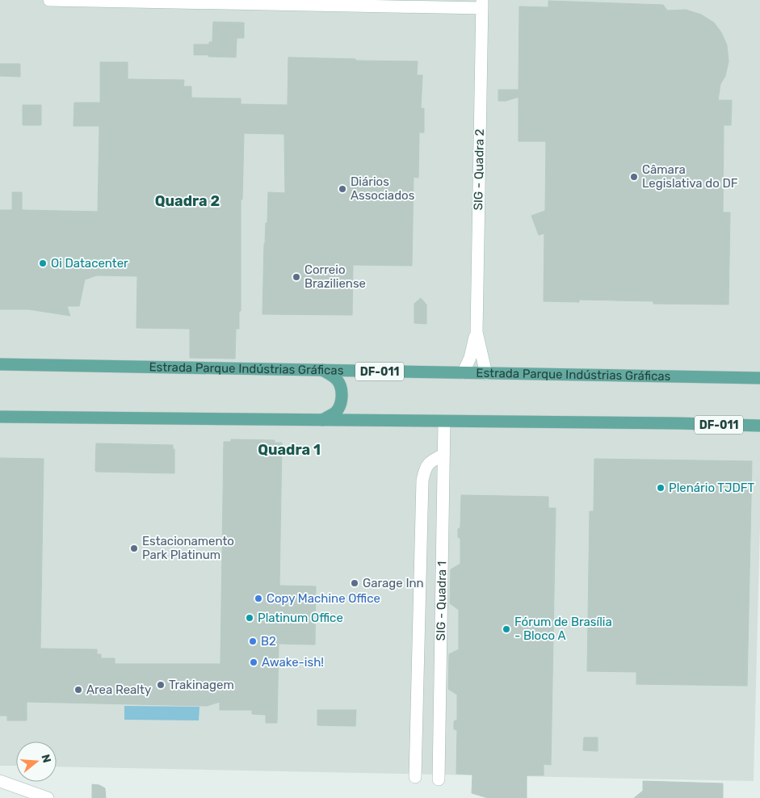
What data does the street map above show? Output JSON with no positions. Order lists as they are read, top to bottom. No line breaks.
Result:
{"streets":{"main road":["Estrada Parque Indústrias Gráficas","DF-011"],"street":["SIG - Quadra 2","SIG - Quadra 1"]},"crossings":[["SIG - Quadra 2","Estrada Parque Indústrias Gráficas"],["DF-011","SIG - Quadra 1"]],"districts":["Quadra 2","Quadra 1"],"places":["Câmara Legislativa do DF","Diários Associados","Oi Datacenter","Correio Braziliense","Plenário TJDFT","Estacionamento Park Platinum","Garage Inn","Copy Machine Office","Platinum Office","Fórum de Brasília - Bloco A","B2","Awake-ish!","Trakinagem","Area Realty"],"north":"right"}
